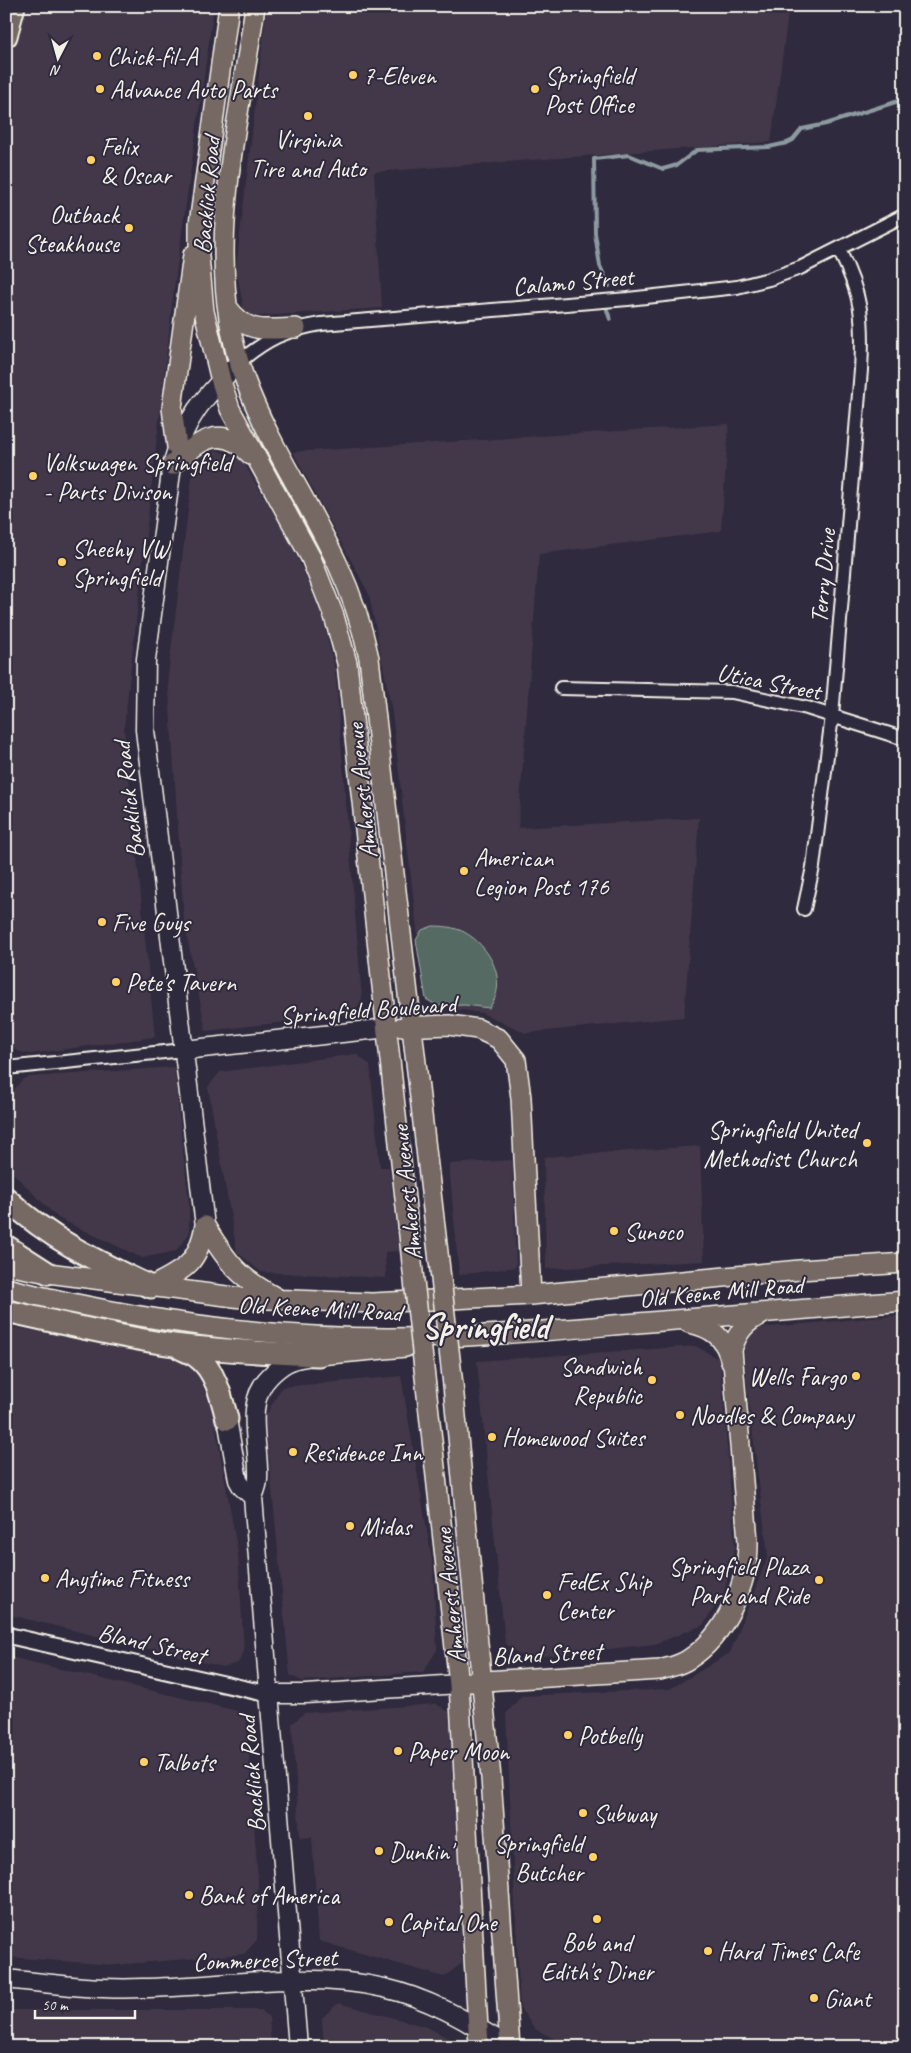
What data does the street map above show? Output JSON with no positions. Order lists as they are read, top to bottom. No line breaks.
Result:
{"streets":{"main road":["Backlick Road","Amherst Avenue","Springfield Boulevard","Old Keene Mill Road","Bland Street","Commerce Street"],"street":["Calamo Street","Terry Drive","Utica Street"]},"crossings":[["Backlick Road","Calamo Street"],["Backlick Road","Amherst Avenue"],["Backlick Road","Springfield Boulevard"],["Backlick Road","Bland Street"],["Backlick Road","Commerce Street"],["Calamo Street","Terry Drive"],["Calamo Street","Amherst Avenue"],["Terry Drive","Utica Street"],["Amherst Avenue","Springfield Boulevard"],["Amherst Avenue","Bland Street"],["Amherst Avenue","Commerce Street"],["Springfield Boulevard","Old Keene Mill Road"]],"districts":["Springfield"],"places":["Chick-fil-A","7-Eleven","Advance Auto Parts","Springfield Post Office","Virginia Tire and Auto","Felix & Oscar","Outback Steakhouse","Volkswagen Springfield - Parts Divison","Sheehy VW Springfield","American Legion Post 176","Five Guys","Pete's Tavern","Springfield United Methodist Church","Sunoco","Wells Fargo","Sandwich Republic","Noodles & Company","Homewood Suites","Residence Inn","Midas","Anytime Fitness","Springfield Plaza Park and Ride","FedEx Ship Center","Potbelly","Paper Moon","Talbots","Subway","Dunkin'","Springfield Butcher","Bank of America","Bob and Edith's Diner","Capital One","Hard Times Cafe","Giant"],"scale_bar":"50 m","north":"bottom"}
